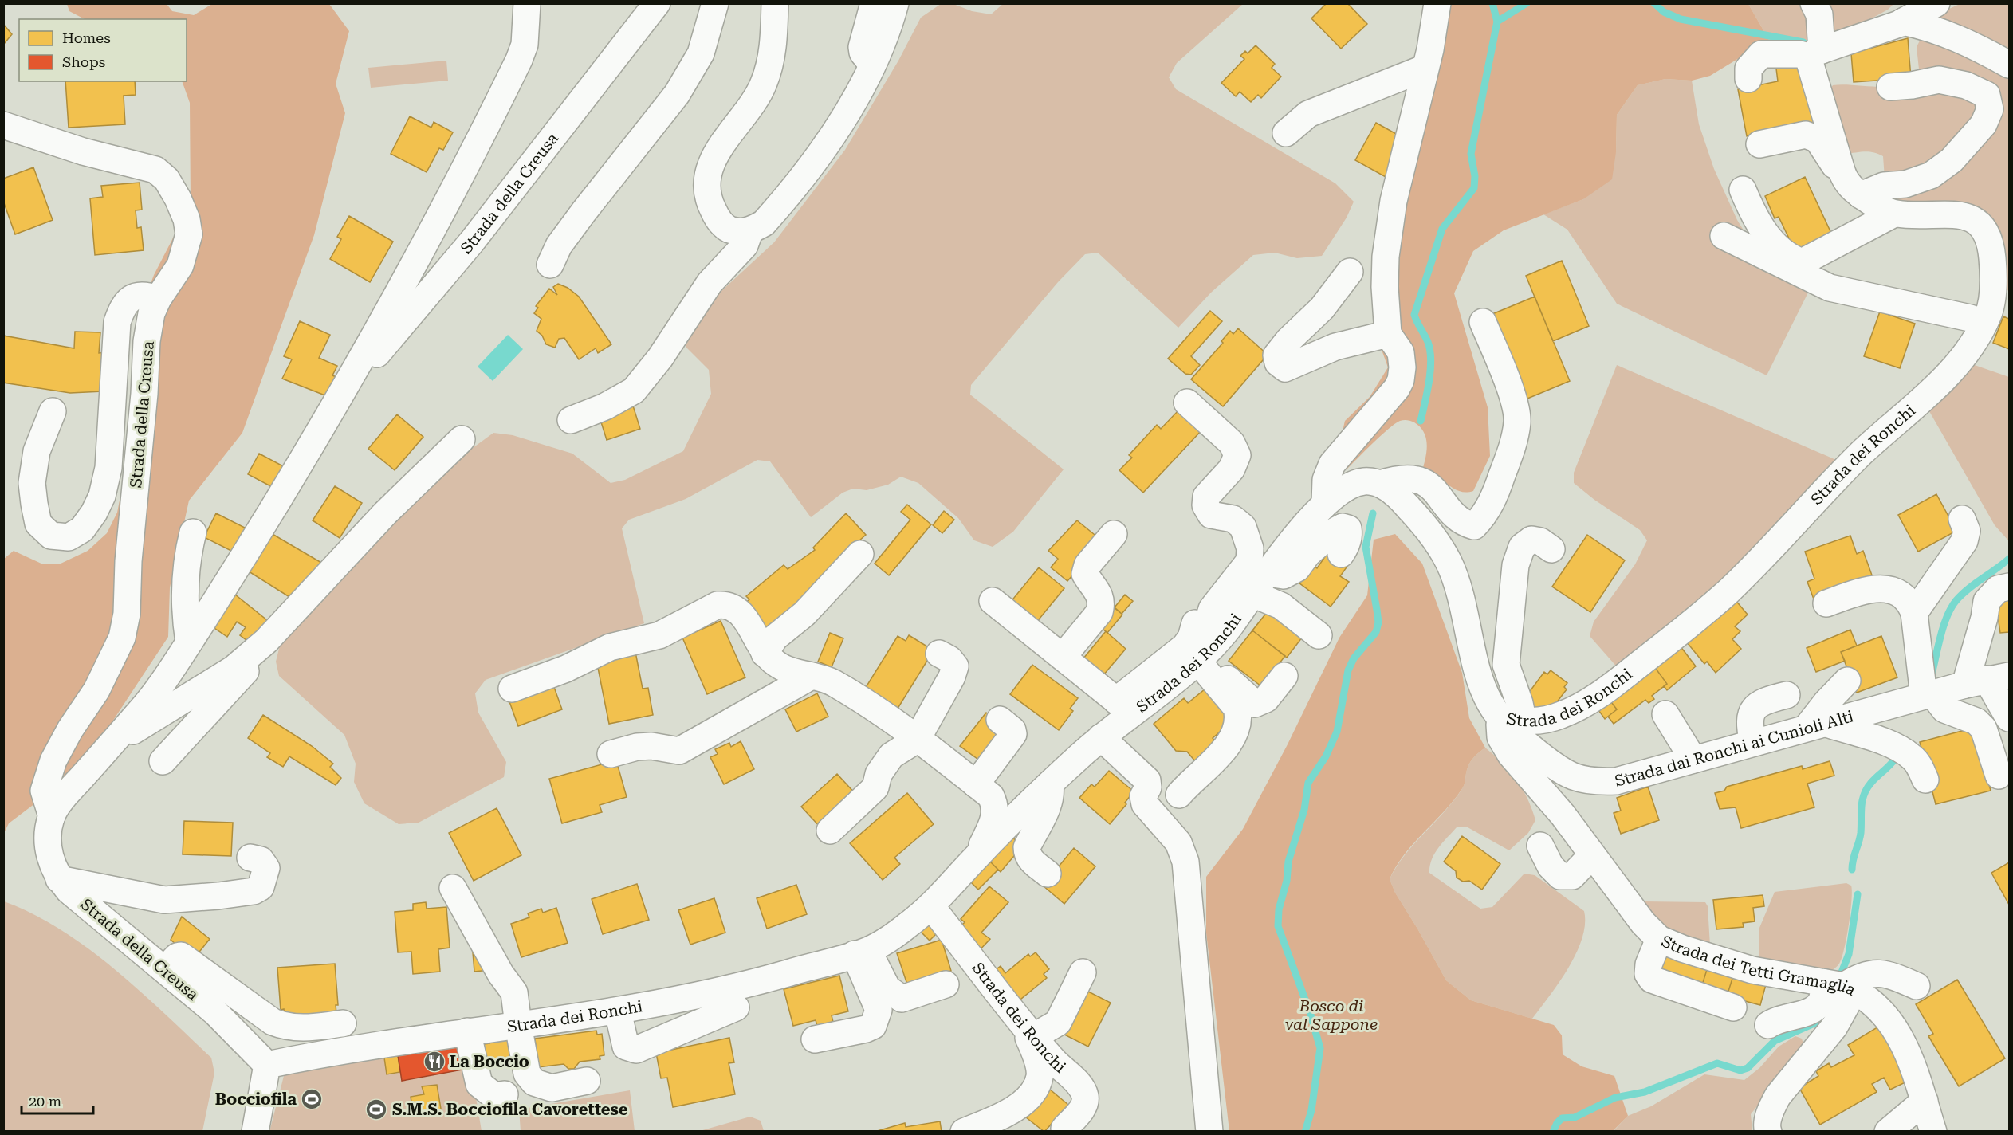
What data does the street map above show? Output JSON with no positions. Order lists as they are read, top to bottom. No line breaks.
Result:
{"streets":{"street":["Strada della Creusa","Strada dei Ronchi","Strada dai Ronchi ai Cunioli Alti","Strada dei Tetti Gramaglia"]},"crossings":[["Strada della Creusa","Strada dei Ronchi"],["Strada dei Ronchi","Strada dai Ronchi ai Cunioli Alti"],["Strada dei Ronchi","Strada dei Tetti Gramaglia"],["Strada dai Ronchi ai Cunioli Alti","Strada dei Tetti Gramaglia"]],"parks":["Bosco di val Sappone"],"places":{"restaurant":["La Boccio"],"sports":["Bocciofila","S.M.S. Bocciofila Cavorettese"]},"legend":["Homes","Shops"],"scale_bar":"20 m"}
